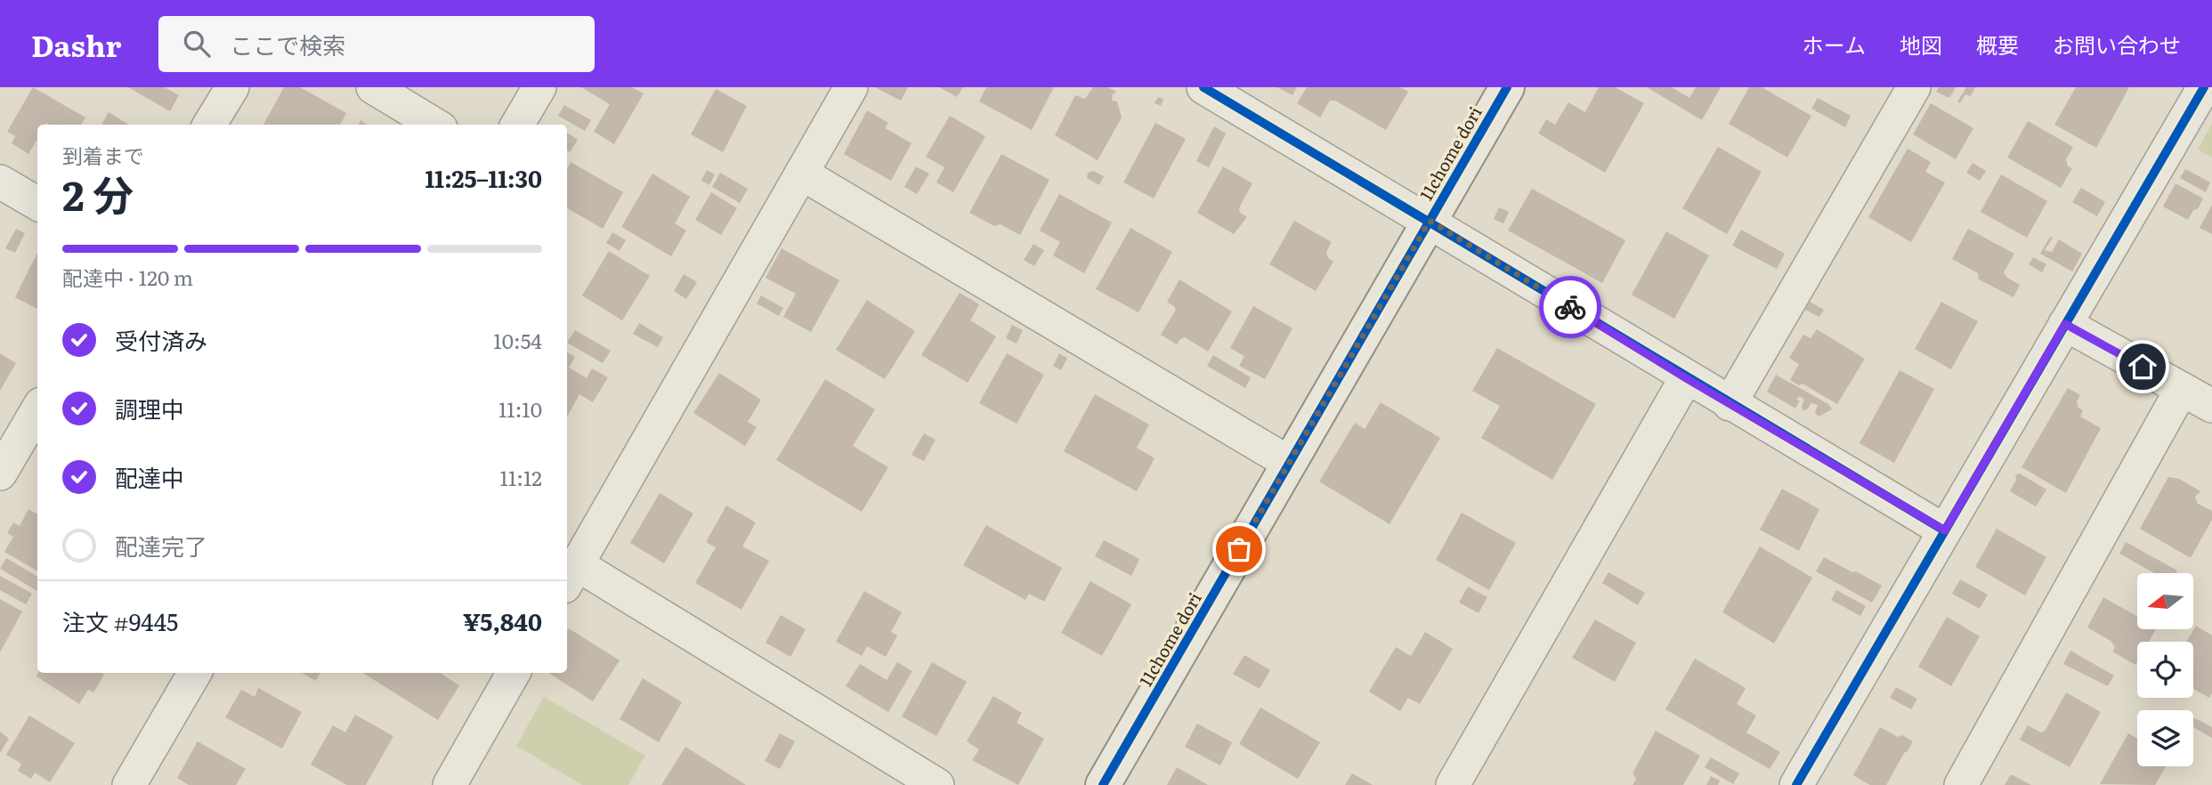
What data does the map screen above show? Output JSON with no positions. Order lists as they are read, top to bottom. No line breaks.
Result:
{"streets":{"street":["11chome dori"]},"north":"left","page":{"header":"Dashr","search":"ここで検索","nav":["ホーム","地図","概要","お問い合わせ"],"heading":["2 分","到着まで","11:25–11:30"],"panel":["注文 #9445","¥5,840"],"bar":"配達中 · 120 m","list":[["受付済み","10:54"],["調理中","11:10"],["配達中","11:12"],"配達完了"]}}
